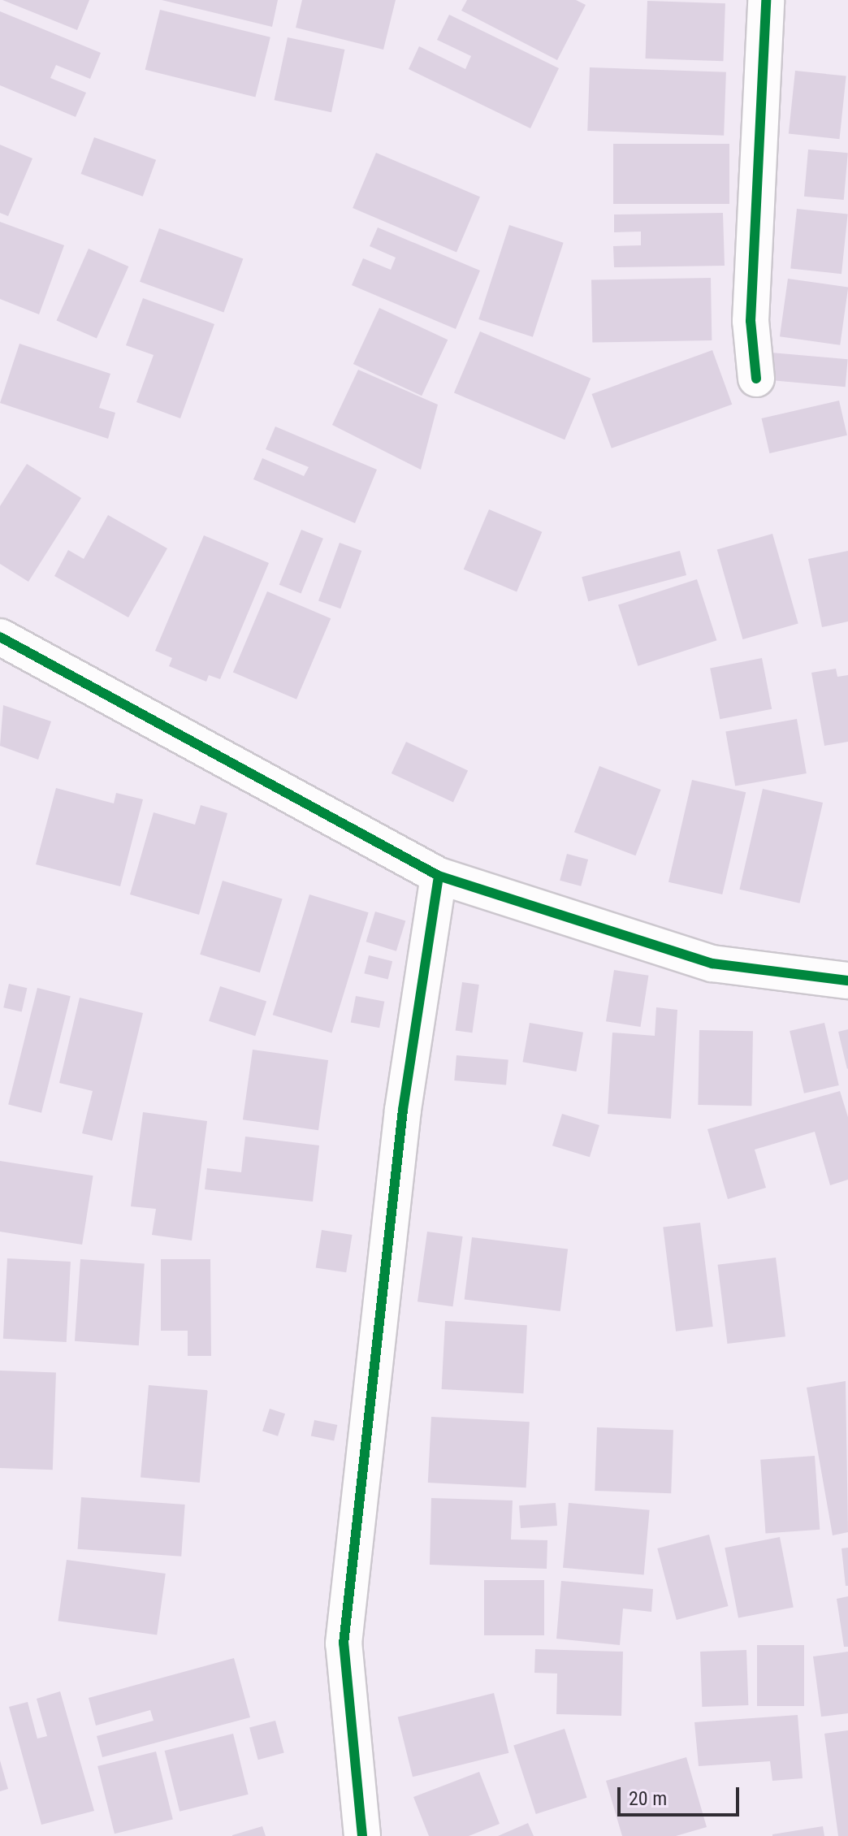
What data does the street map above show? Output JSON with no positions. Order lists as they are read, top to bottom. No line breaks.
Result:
{"scale_bar":"20 m"}
